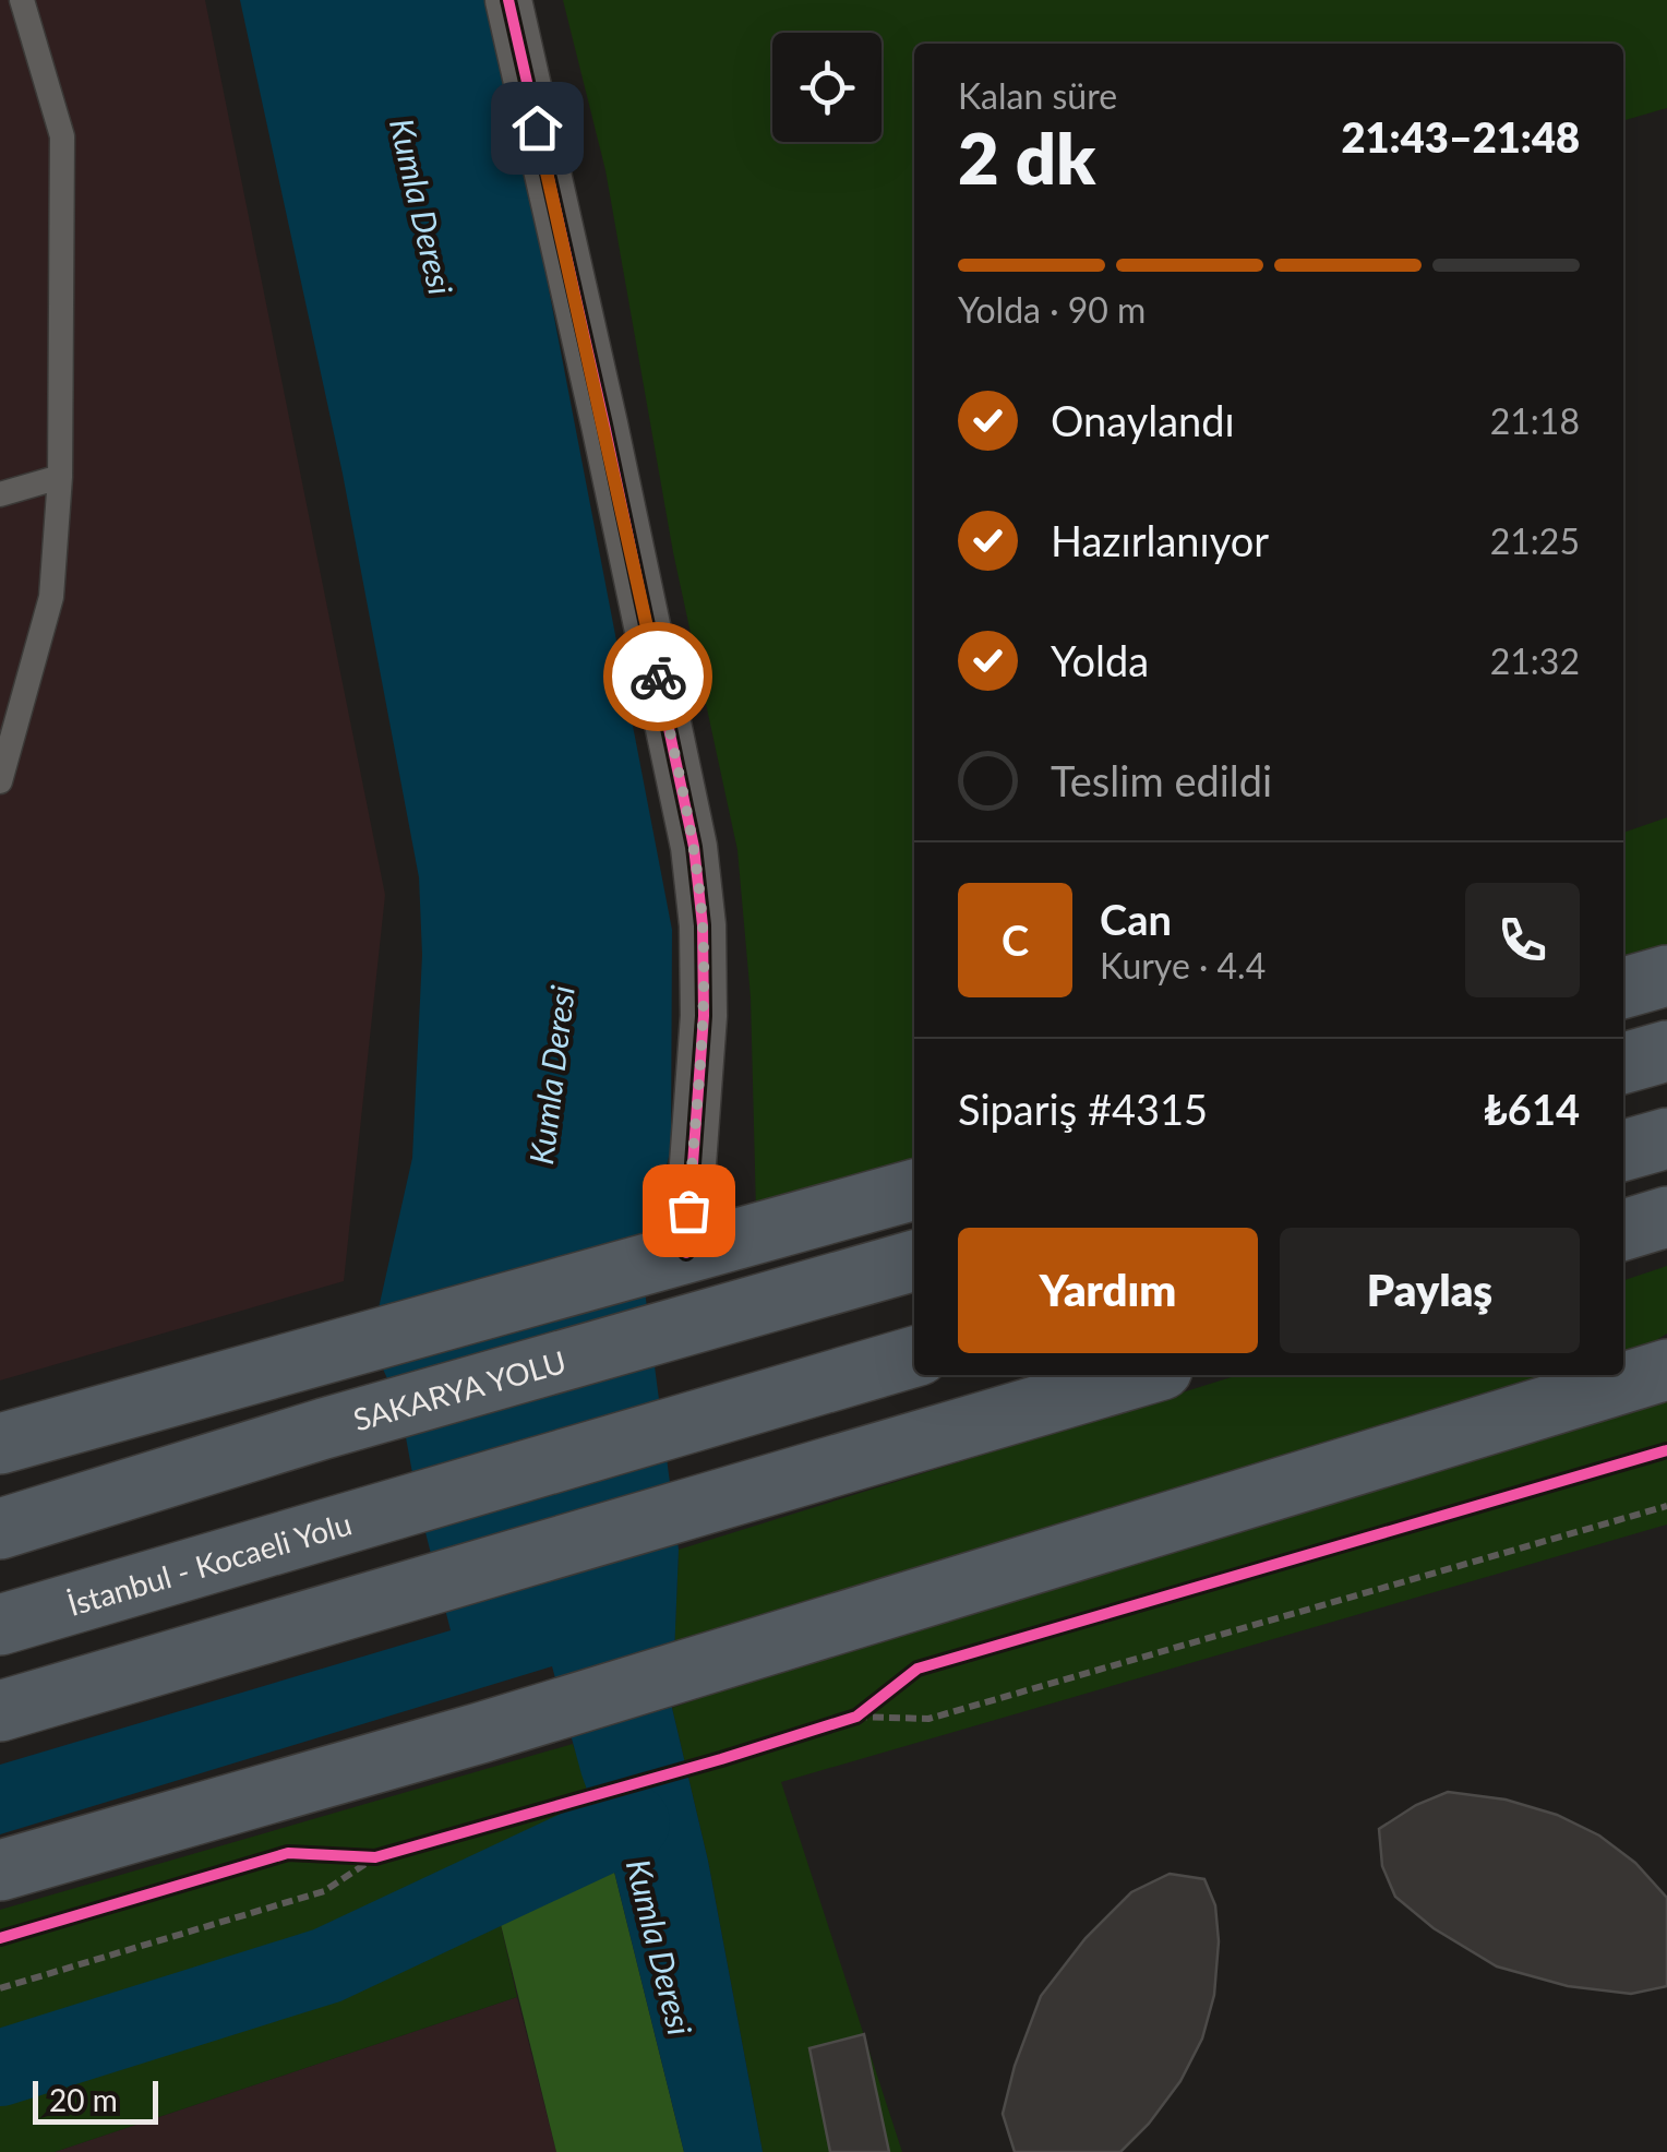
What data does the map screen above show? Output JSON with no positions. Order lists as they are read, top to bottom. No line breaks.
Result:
{"streets":{"highway":["SAKARYA YOLU","İstanbul - Kocaeli Yolu"]},"water":["Kumla Deresi"],"scale_bar":"20 m","page":{"heading":["2 dk","Kalan süre","21:43–21:48"],"panel":["Can","Kurye · 4.4","Sipariş #4315","₺614"],"bar":"Yolda · 90 m","list":[["Onaylandı","21:18"],["Hazırlanıyor","21:25"],["Yolda","21:32"],"Teslim edildi"],"round":"C","buttons":["Yardım","Paylaş"],"scale":"20 m"}}
